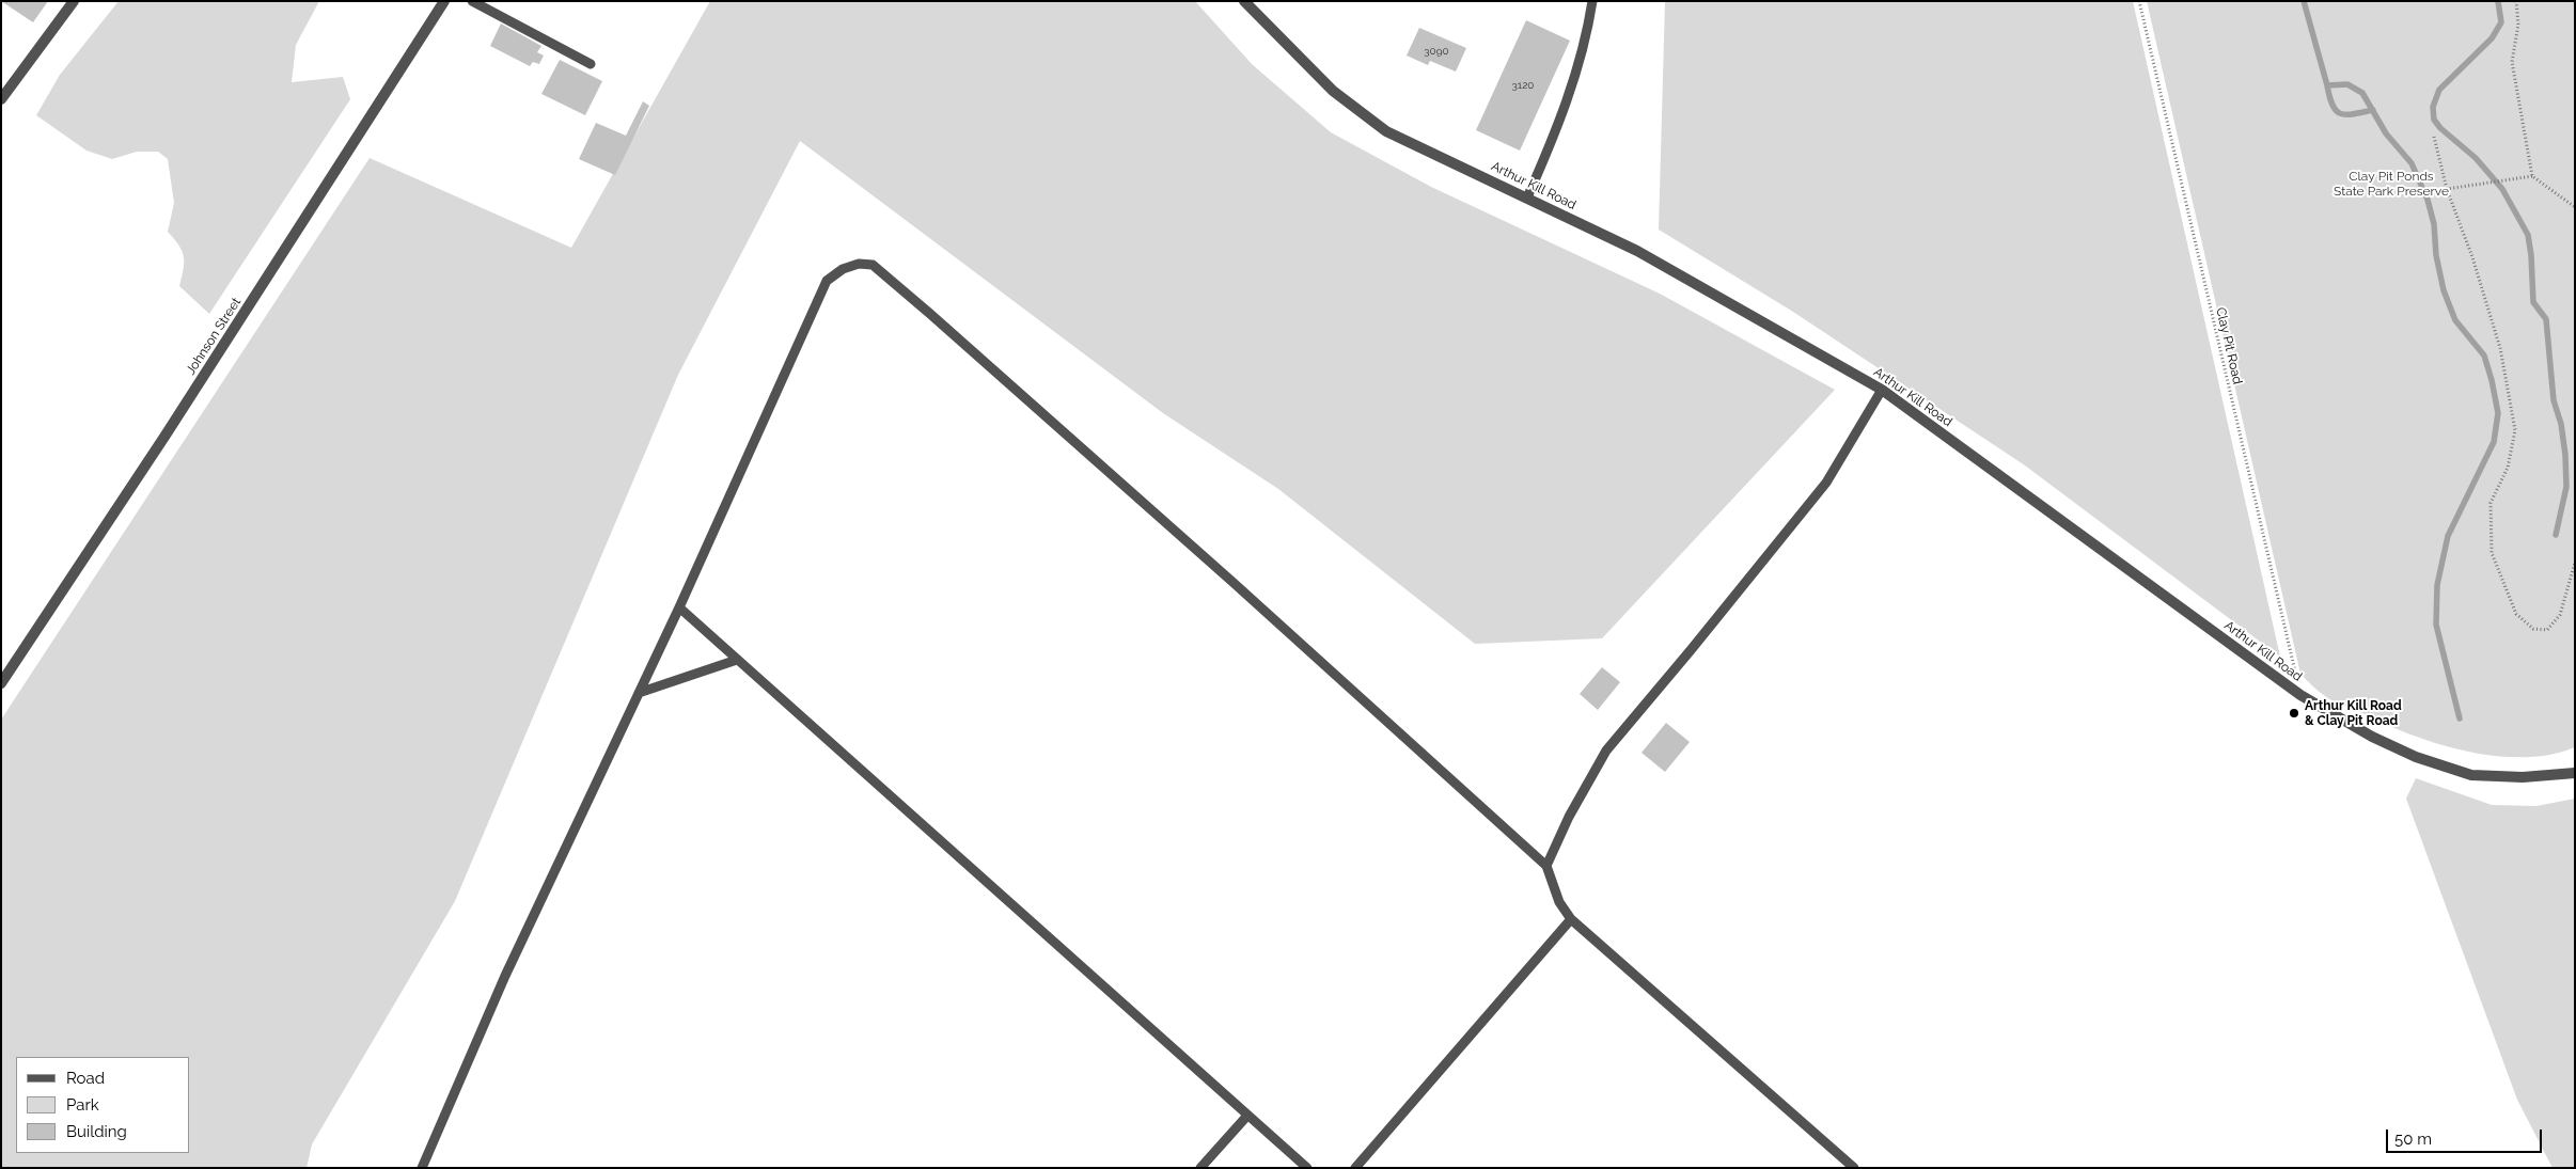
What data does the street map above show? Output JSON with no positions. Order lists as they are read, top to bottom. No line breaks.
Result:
{"streets":{"street":["Arthur Kill Road","Johnson Street"],"path":["Clay Pit Road"]},"crossings":[["Arthur Kill Road","Clay Pit Road"]],"parks":["Clay Pit Ponds State Park Preserve"],"places":["Arthur Kill Road & Clay Pit Road"],"house_numbers":["3090","3120"],"legend":["Road","Park","Building"],"scale_bar":"50 m"}
